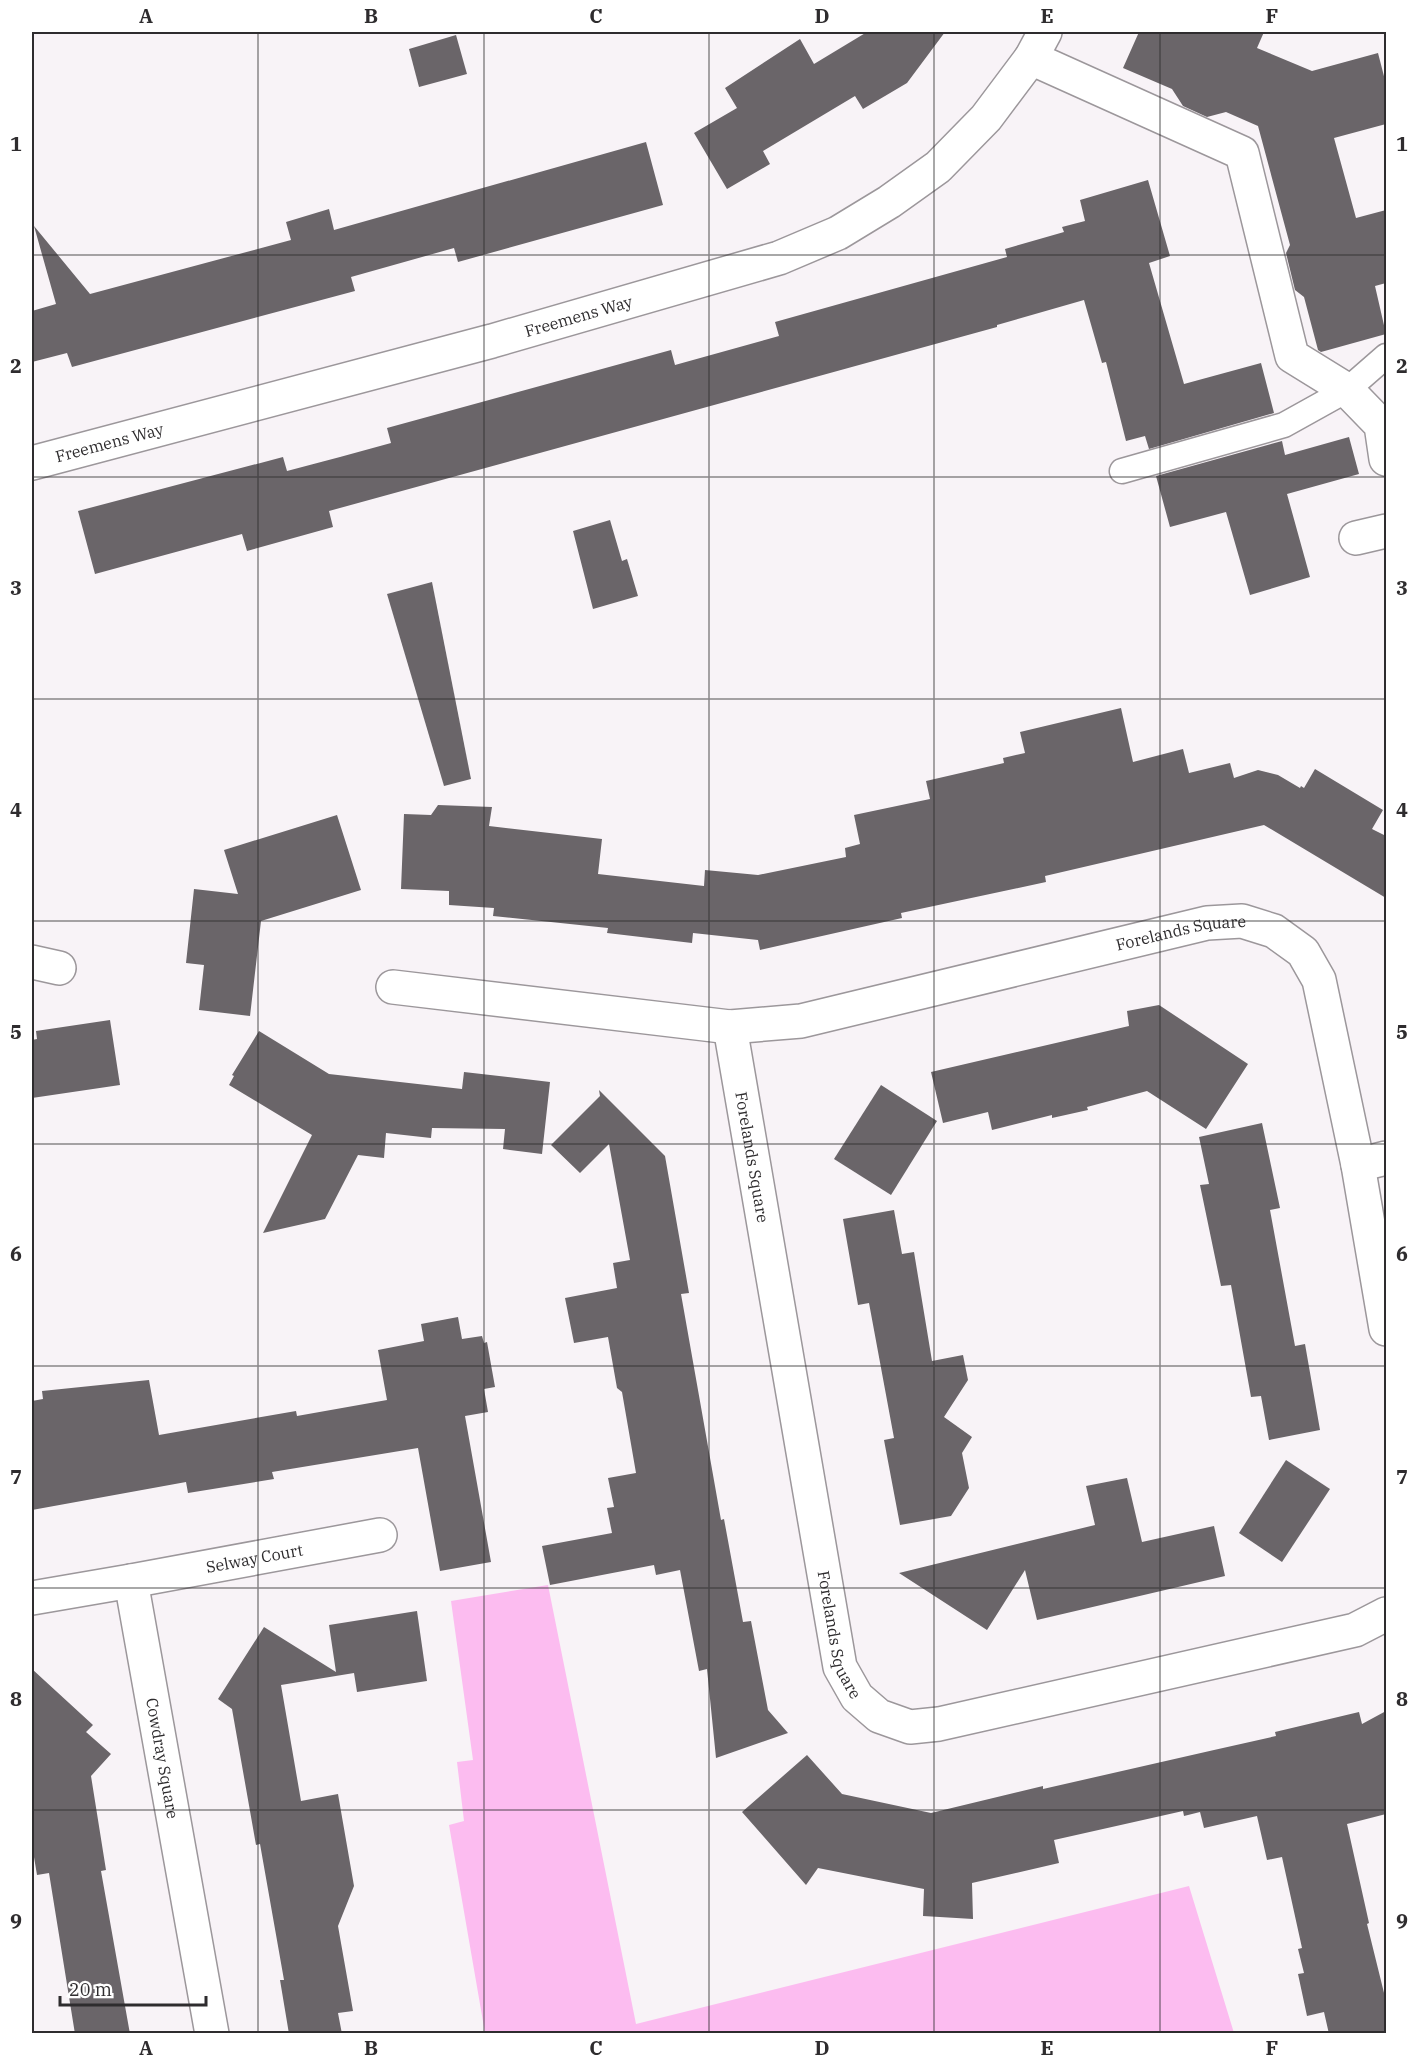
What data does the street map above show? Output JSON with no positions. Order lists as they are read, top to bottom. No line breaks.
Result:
{"streets":{"street":["Freemens Way","Forelands Square","Selway Court","Cowdray Square"]},"crossings":[["Selway Court","Cowdray Square"]],"scale_bar":"20 m","grid":{"columns":["A","B","C","D","E","F"],"rows":["1","2","3","4","5","6","7","8","9"]}}
